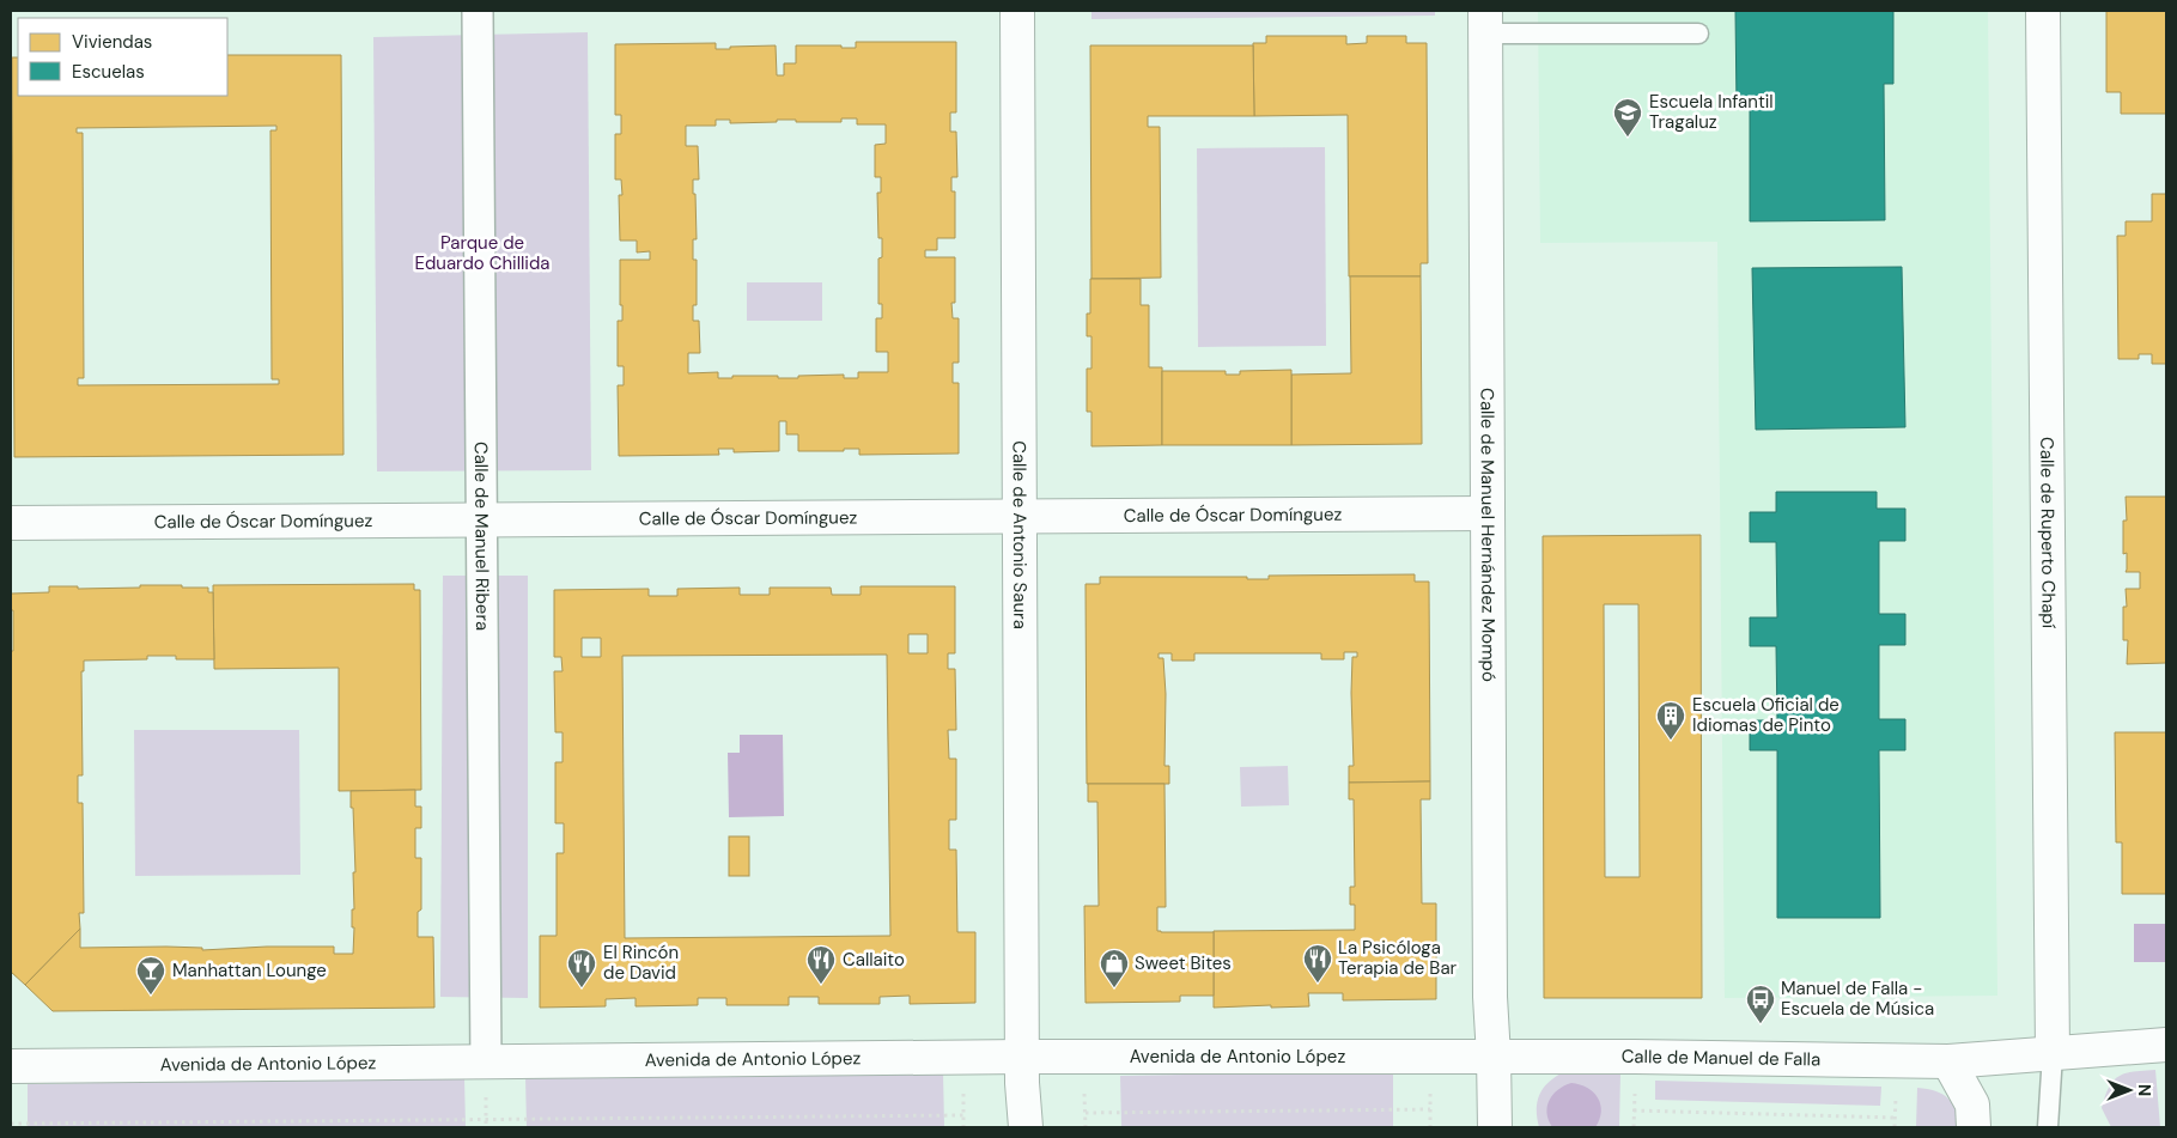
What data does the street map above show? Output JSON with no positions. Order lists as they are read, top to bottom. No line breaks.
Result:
{"streets":{"street":["Calle de Óscar Domínguez","Calle de Ruperto Chapí","Calle de Antonio Saura","Calle de Manuel Hernández Mompó","Calle de Manuel Ribera","Avenida de Antonio López","Calle de Manuel de Falla"]},"crossings":[["Calle de Óscar Domínguez","Calle de Antonio Saura"],["Calle de Óscar Domínguez","Calle de Manuel Hernández Mompó"],["Calle de Óscar Domínguez","Calle de Manuel Ribera"],["Calle de Ruperto Chapí","Calle de Manuel de Falla"],["Calle de Antonio Saura","Avenida de Antonio López"],["Calle de Manuel Hernández Mompó","Avenida de Antonio López"],["Calle de Manuel Hernández Mompó","Calle de Manuel de Falla"],["Calle de Manuel Ribera","Avenida de Antonio López"],["Avenida de Antonio López","Calle de Manuel de Falla"]],"parks":["Parque de Eduardo Chillida"],"places":{"school or university":["Escuela Infantil Tragaluz"],"building":["Escuela Oficial de Idiomas de Pinto"],"restaurant":["La Psicóloga Terapia de Bar","Callaito","El Rincón de David"],"shop":["Sweet Bites"],"bar":["Manhattan Lounge"],"bus stop":["Manuel de Falla - Escuela de Música"]},"legend":["Viviendas","Escuelas"],"north":"right"}
